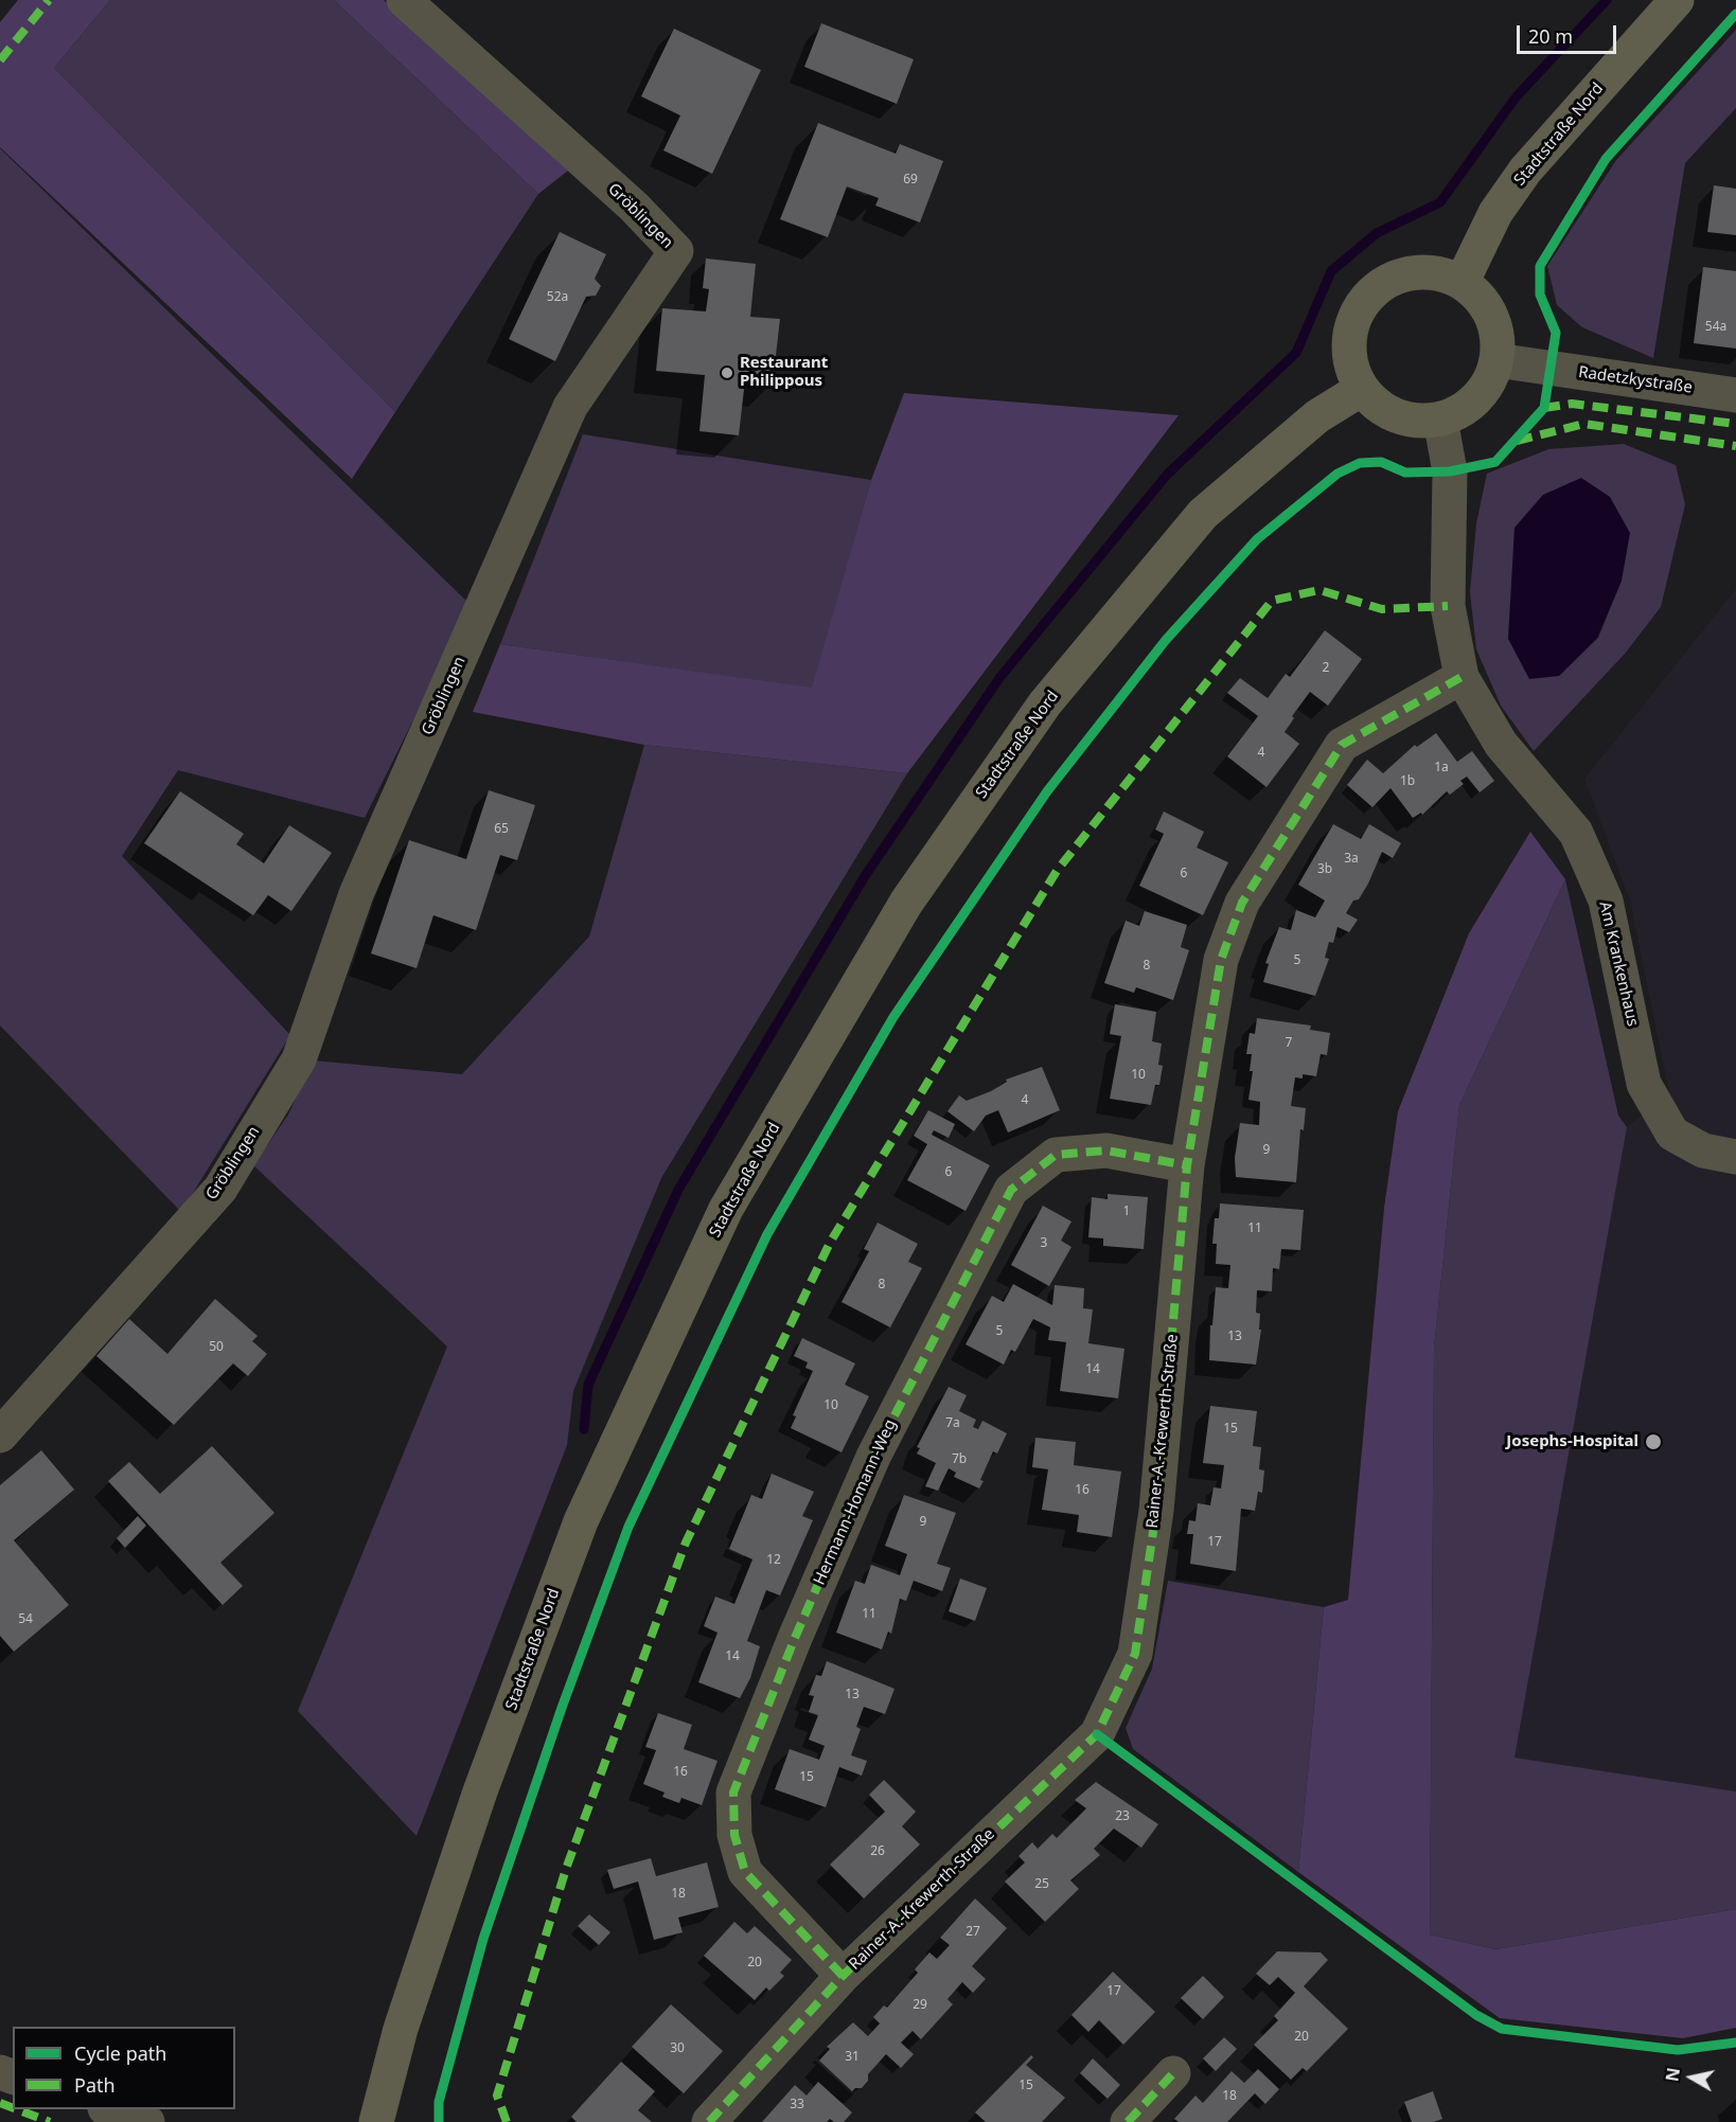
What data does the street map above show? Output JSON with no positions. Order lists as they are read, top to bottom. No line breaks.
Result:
{"streets":{"main road":["Stadtstraße Nord"],"street":["Gröblingen","Radetzkystraße","Am Krankenhaus","Rainer-A.-Krewerth-Straße","Hermann-Homann-Weg"]},"crossings":[["Stadtstraße Nord","Radetzkystraße"],["Stadtstraße Nord","Am Krankenhaus"],["Radetzkystraße","Am Krankenhaus"],["Am Krankenhaus","Rainer-A.-Krewerth-Straße"],["Rainer-A.-Krewerth-Straße","Hermann-Homann-Weg"]],"places":["Restaurant Philippous","Josephs-Hospital"],"house_numbers":["69","52a","54a","2","4","1a","1b","65","3a","3b","6","5","8","7","10","4","9","6","1","11","3","8","5","13","50","14","10","7a","15","7b","16","9","17","12","11","54","14","13","16","15","23","26","25","18","27","20","17","29","20","30","31","15","18","33"],"legend":["Cycle path","Path"],"scale_bar":"20 m","north":"left"}
